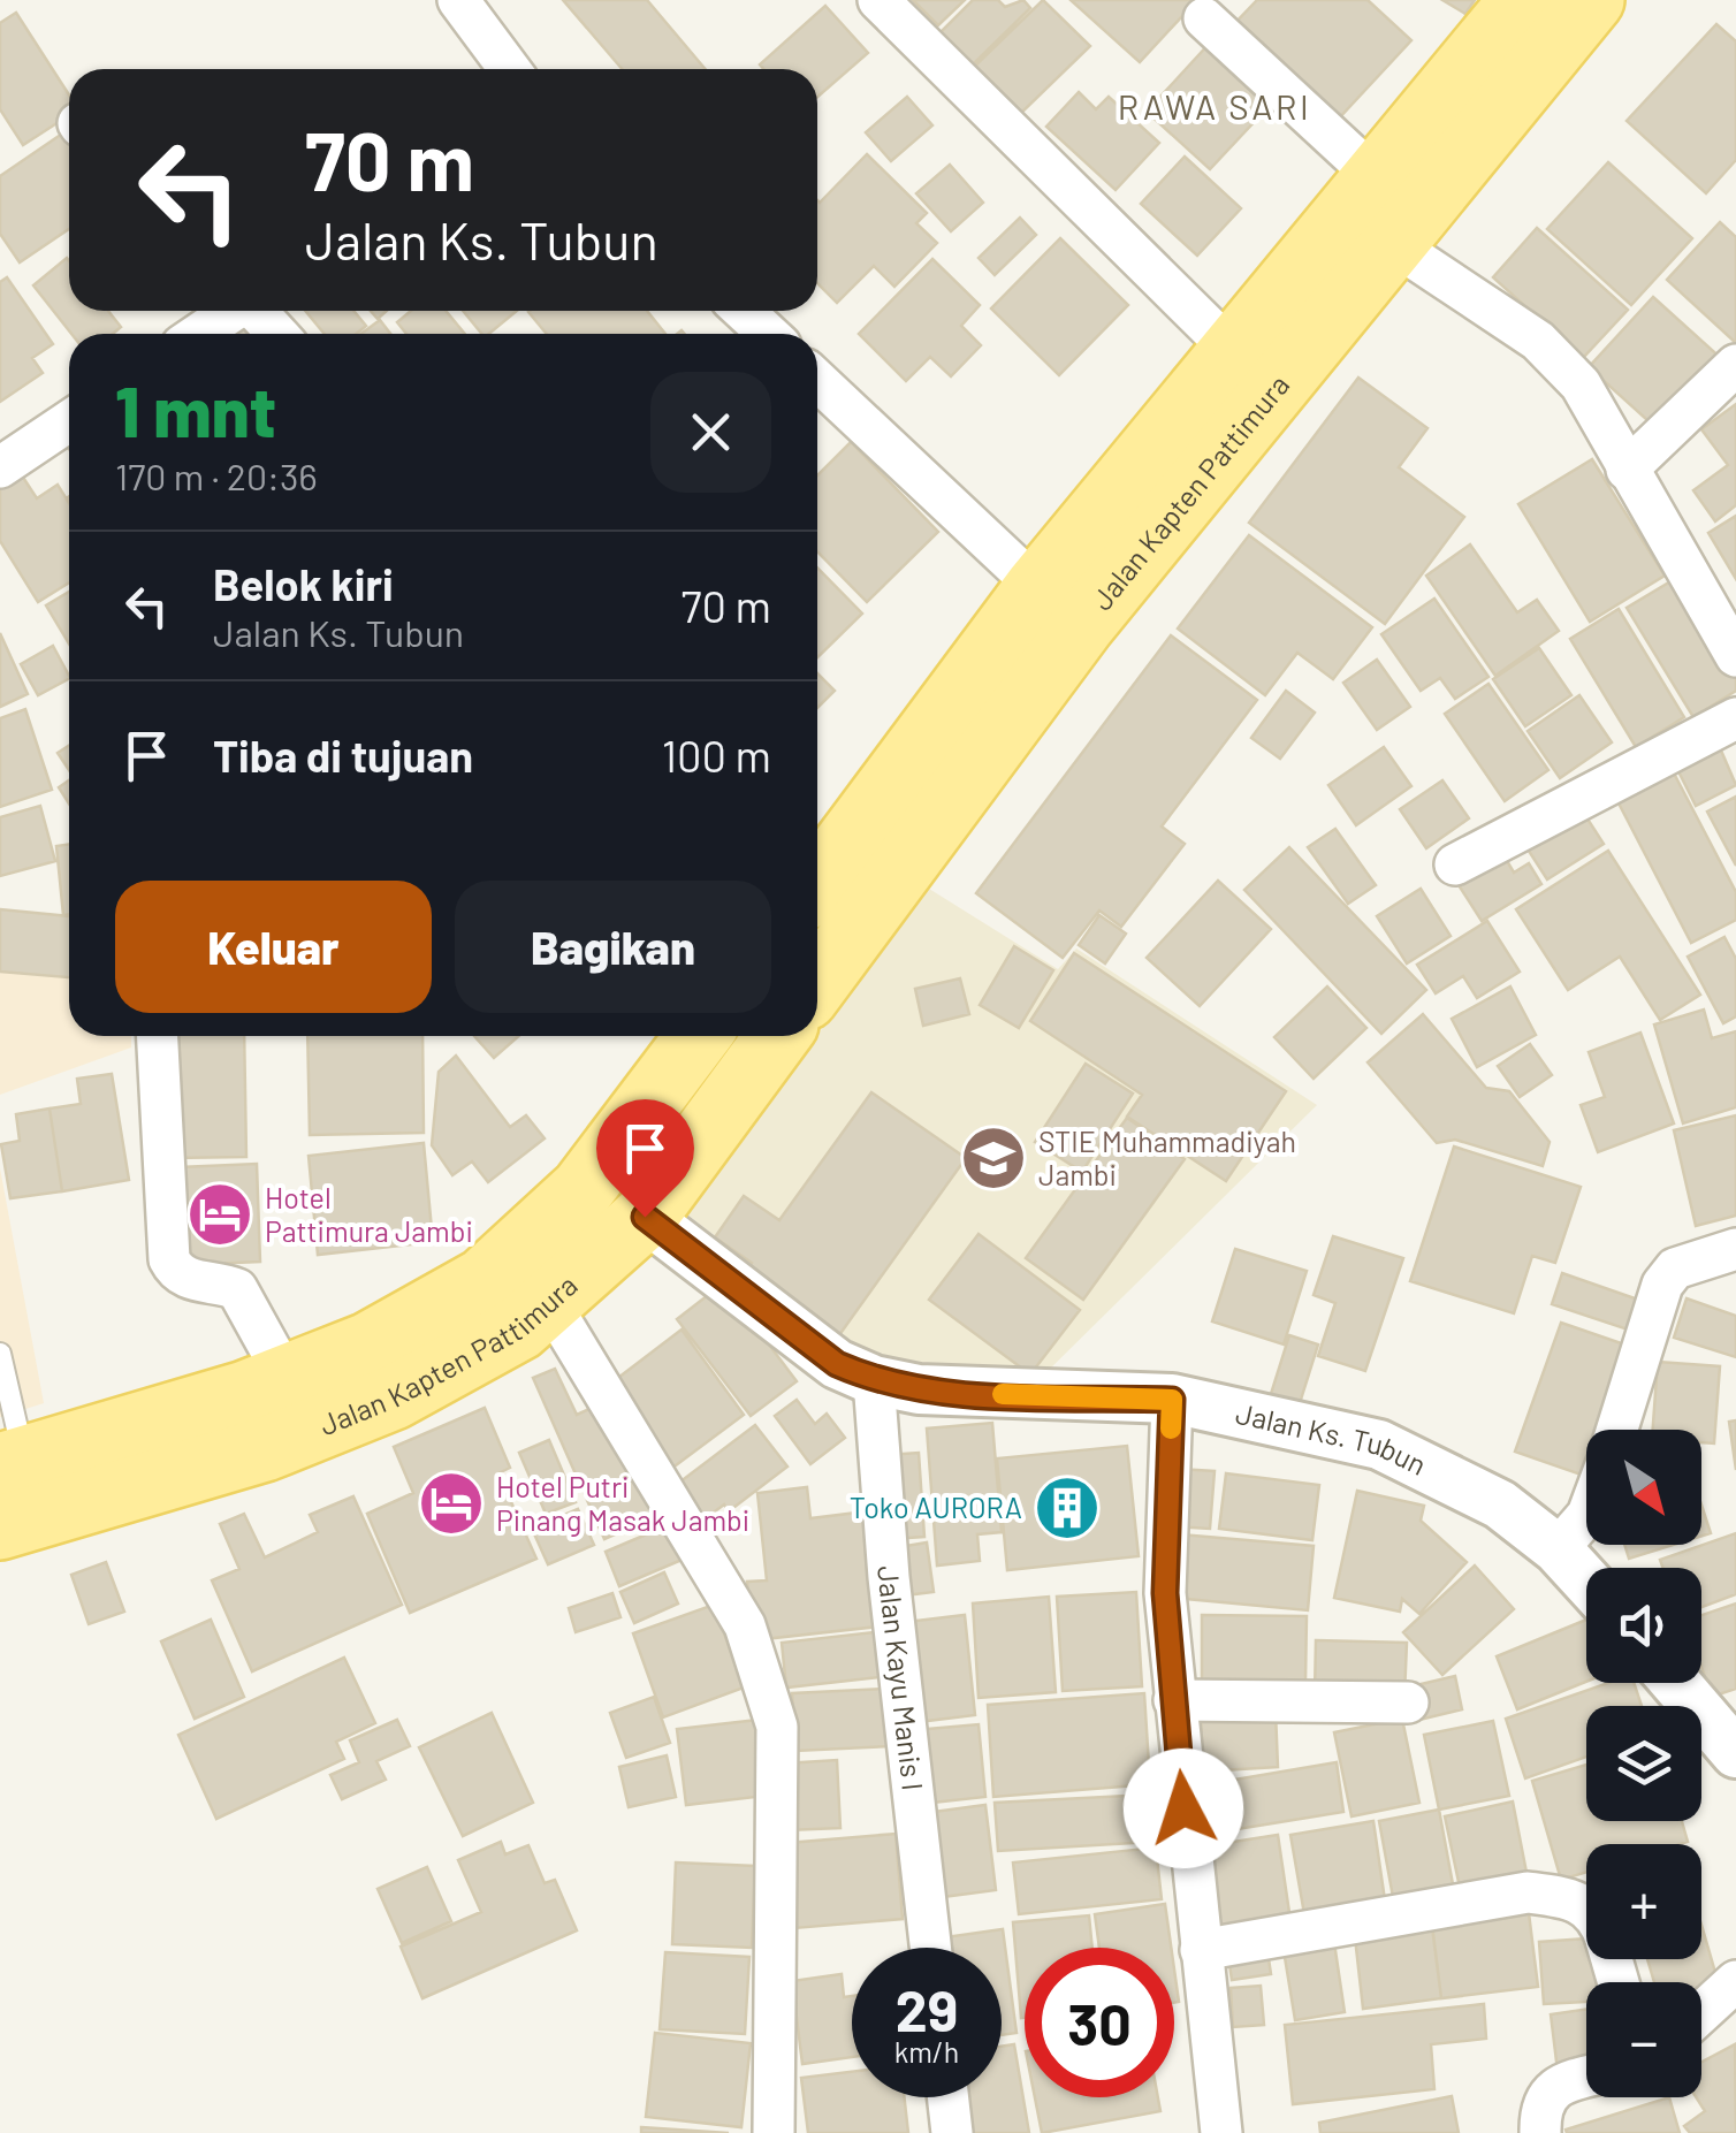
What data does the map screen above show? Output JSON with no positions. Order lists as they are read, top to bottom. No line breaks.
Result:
{"streets":{"main road":["Jalan Kapten Pattimura"],"street":["Jalan Ks. Tubun","Jalan Kayu Manis I"]},"crossings":[["Jalan Kapten Pattimura","Jalan Ks. Tubun"],["Jalan Ks. Tubun","Jalan Kayu Manis I"]],"districts":["RAWA SARI"],"places":{"school or university":["STIE Muhammadiyah Jambi"],"hotel":["Hotel Pattimura Jambi","Hotel Putri Pinang Masak Jambi"],"building":["Toko AURORA"]},"north":"bottom right","page":{"turn":["70 m","Jalan Ks. Tubun"],"heading":["1 mnt","170 m · 20:36"],"list":[{"name":"Belok kiri","note":"Jalan Ks. Tubun","value":"70 m"},{"name":"Tiba di tujuan","value":"100 m"}],"buttons":["Keluar","Bagikan"],"map_buttons":["+","−"],"speed":"29 km/h","limit":"30"}}
